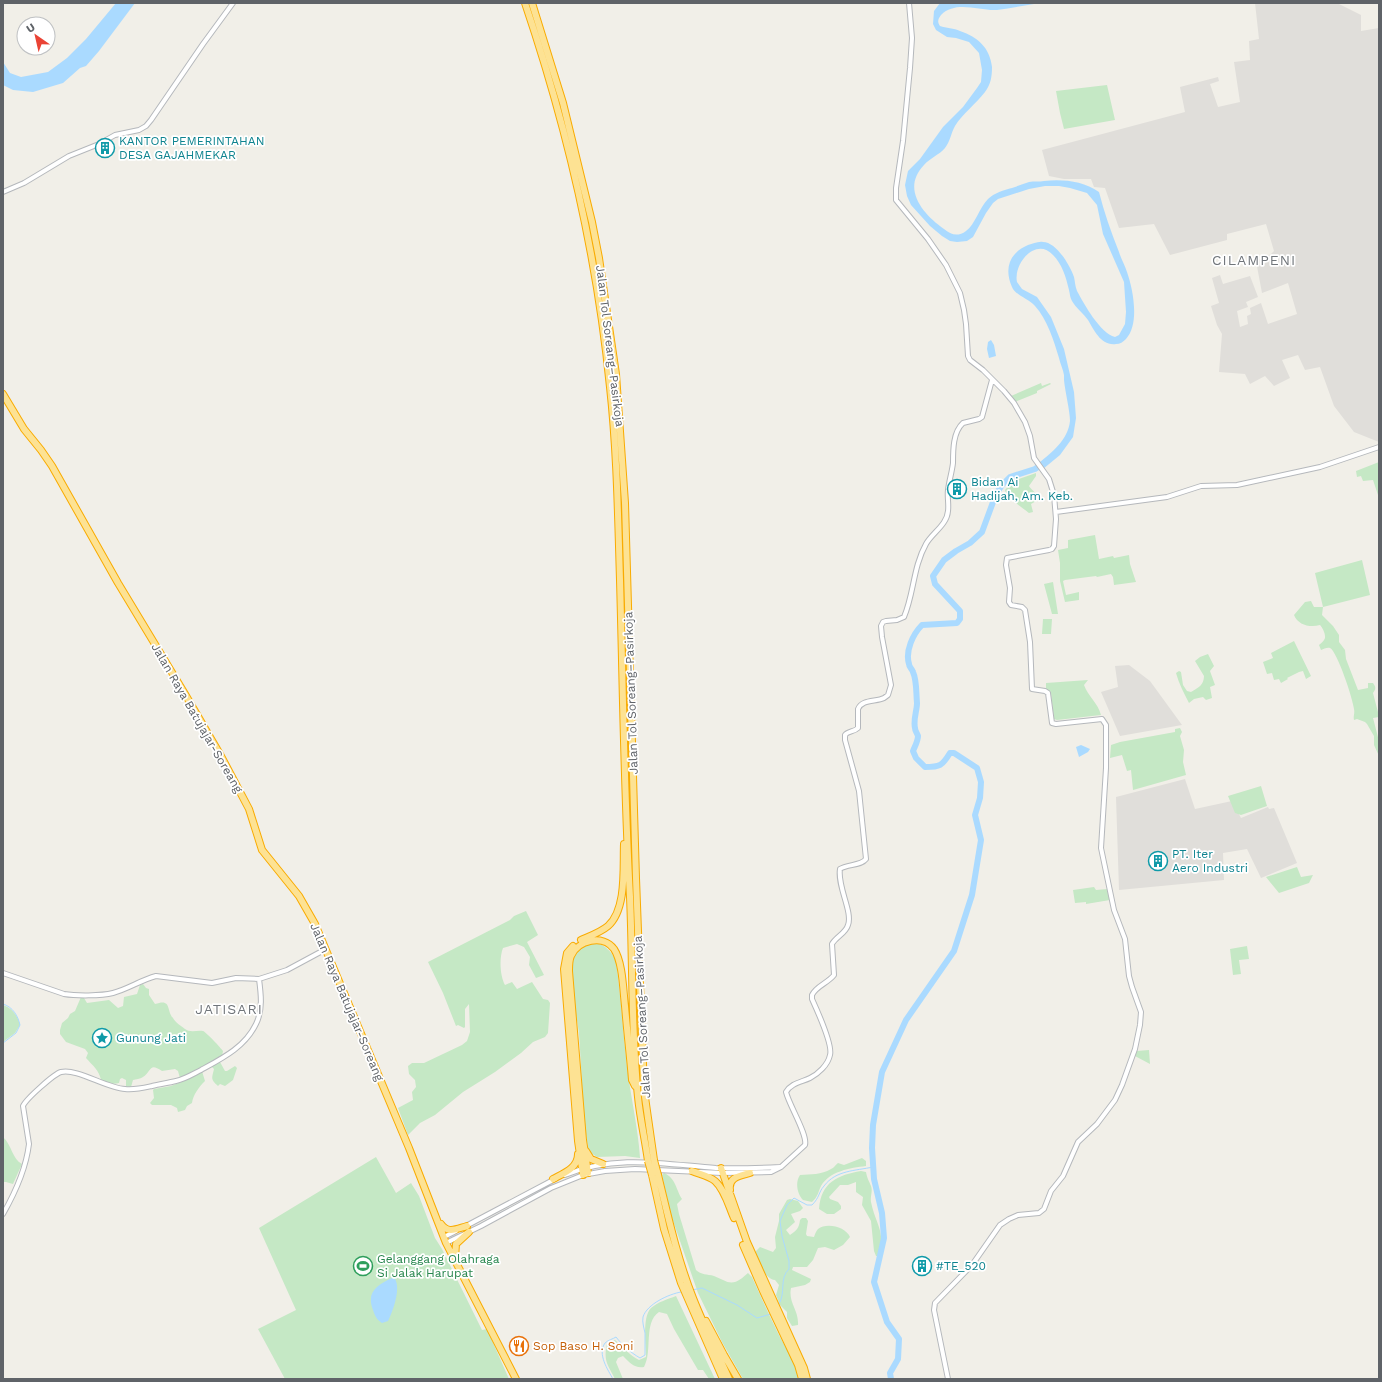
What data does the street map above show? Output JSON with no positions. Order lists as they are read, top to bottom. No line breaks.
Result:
{"streets":{"highway":["Jalan Tol Soreang–Pasirkoja","Jalan Raya Batujajar-Soreang"]},"districts":["CILAMPENI","JATISARI"],"places":{"building":["KANTOR PEMERINTAHAN DESA GAJAHMEKAR","Bidan Ai Hadijah, Am. Keb.","PT. Iter Aero Industri","#TE_520"],"place":["Gunung Jati"],"sports":["Gelanggang Olahraga Si Jalak Harupat"],"restaurant":["Sop Baso H. Soni"]},"north":"top left"}
